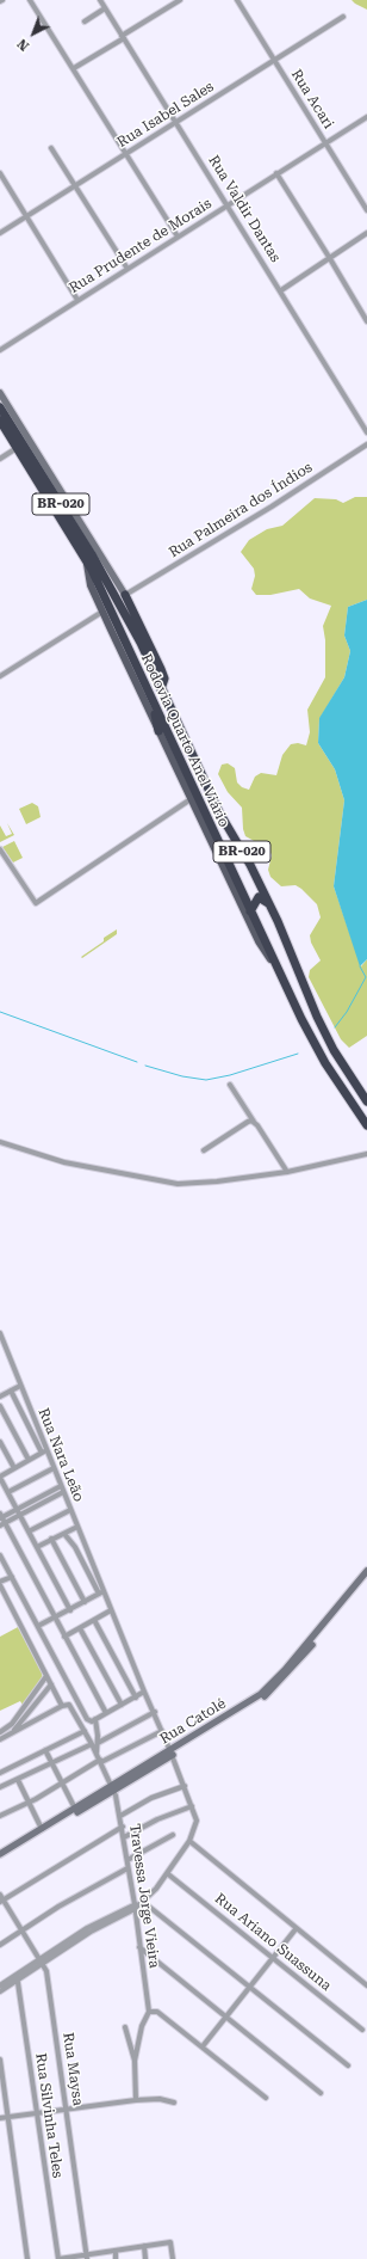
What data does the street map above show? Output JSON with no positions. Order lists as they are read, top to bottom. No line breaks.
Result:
{"streets":{"highway":["BR-020","Rodovia Quarto Anel Viário"],"street":["Rua Acari","Rua Isabel Sales","Rua Valdir Dantas","Rua Prudente de Morais","Rua Palmeira dos Índios","Rua Nara Leão","Rua Catolé","Travessa Jorge Vieira","Rua Ariano Suassuna","Rua Maysa","Rua Silvinha Teles"]},"crossings":[["Rua Acari","Rua Isabel Sales"],["Rua Acari","Rua Prudente de Morais"],["Rua Isabel Sales","Rua Valdir Dantas"],["Rua Valdir Dantas","Rua Prudente de Morais"],["BR-020","Rodovia Quarto Anel Viário"],["Rua Catolé","Travessa Jorge Vieira"]],"north":"bottom left"}
